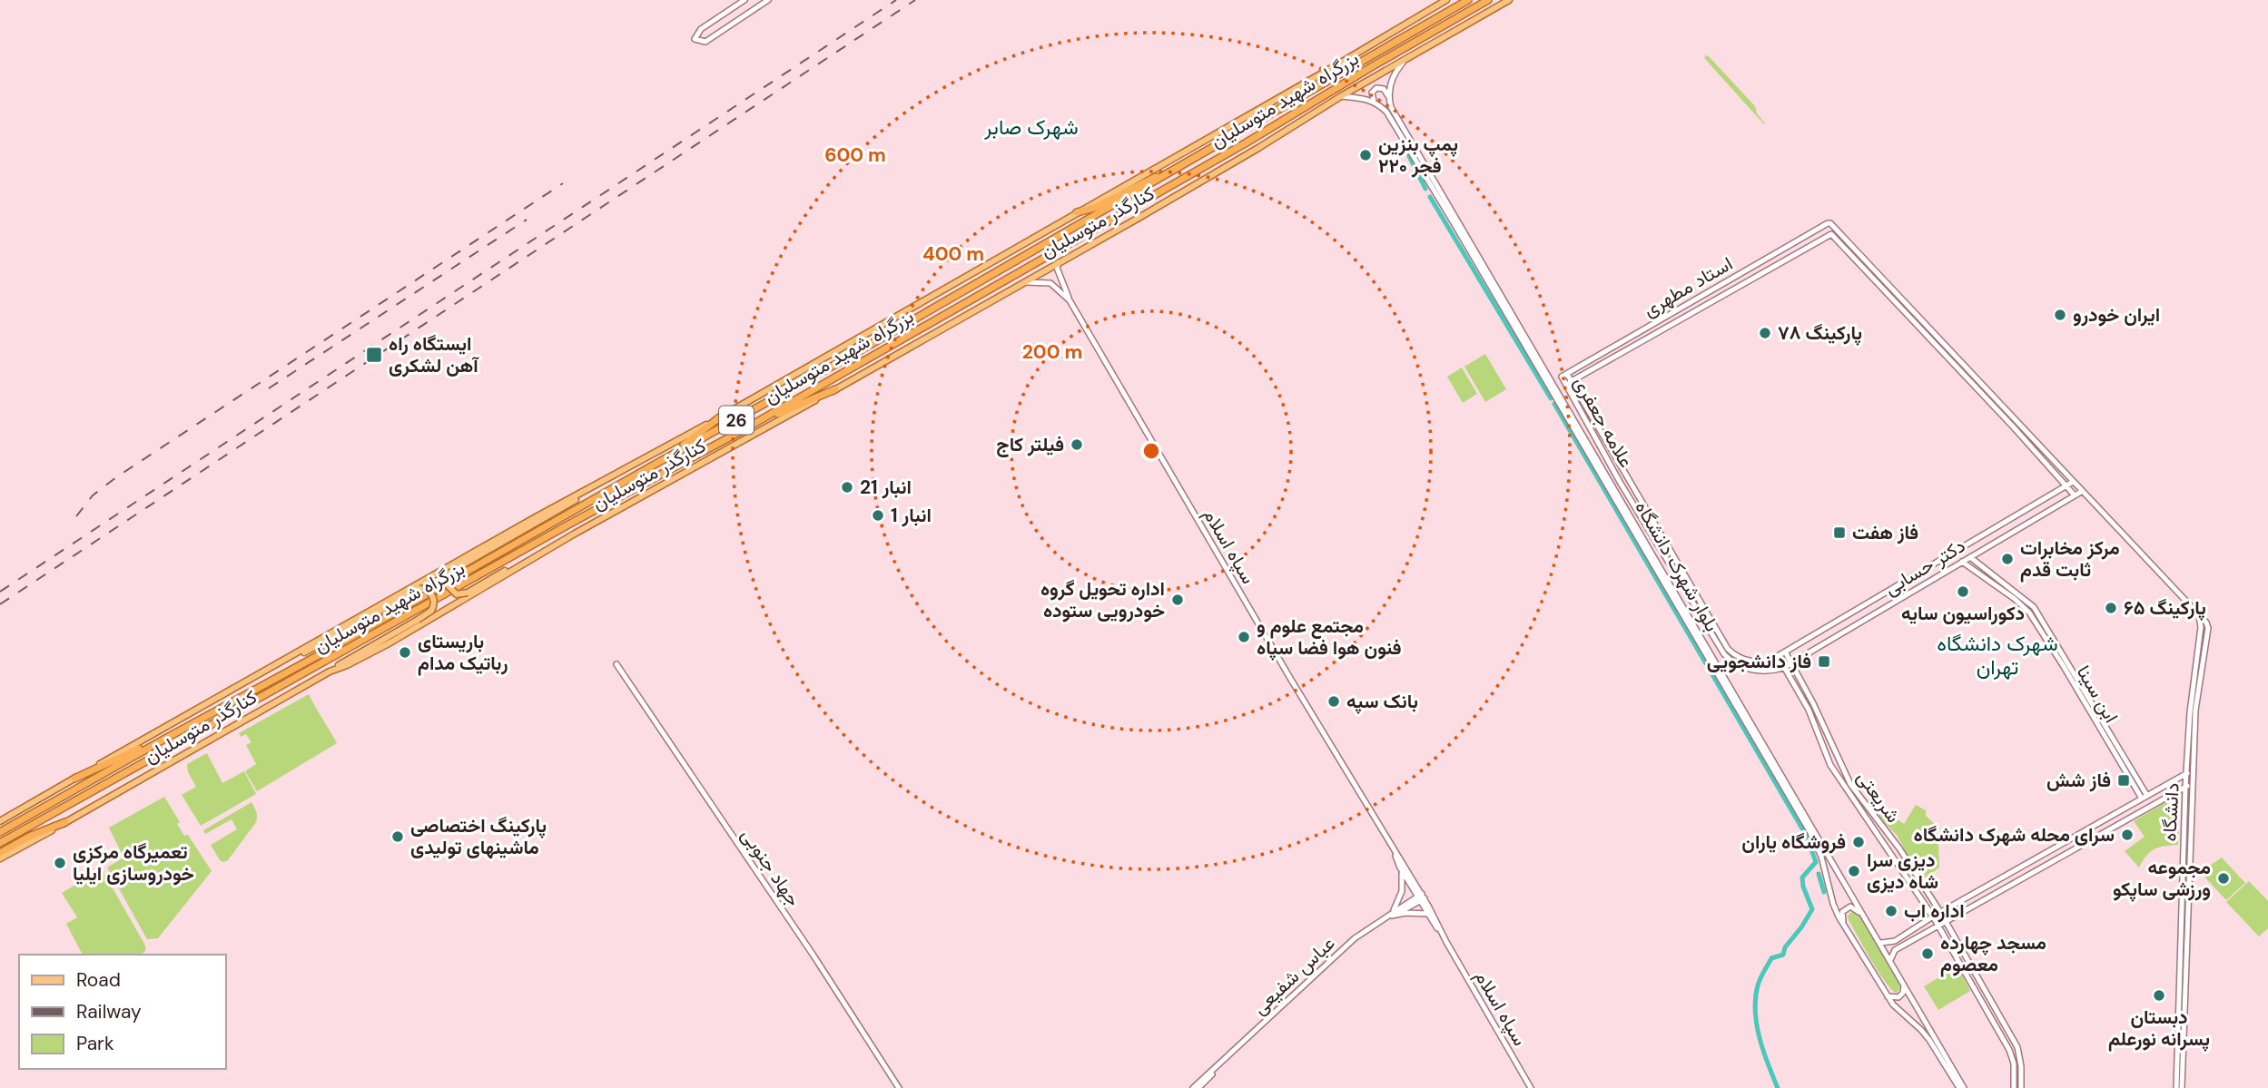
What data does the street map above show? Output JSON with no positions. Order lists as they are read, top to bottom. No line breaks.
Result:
{"streets":{"highway":["بزرگراه شهید متوسلیان","26"],"main road":["کنارگذر متوسلیان"],"street":["استاد مطهری","علامه جعفری","سپاه اسلام","بلوار شهرک دانشگاه","دکتر حسابی","ابن سینا","شریعتی","دانشگاه","جهاد جنوبی","عباس شفیعی"]},"crossings":[["کنارگذر متوسلیان","سپاه اسلام"],["استاد مطهری","علامه جعفری"],["علامه جعفری","دکتر حسابی"],["علامه جعفری","شریعتی"],["سپاه اسلام","عباس شفیعی"],["دکتر حسابی","ابن سینا"],["دکتر حسابی","شریعتی"]],"districts":["شهرک صابر","شهرک دانشگاه تهران"],"places":{"other":["پمپ بنزین ۲۲۰ فجر","ایران خودرو","پارکینگ ۷۸","فیلتر کاج","انبار 21","انبار 1","مرکز مخابرات ثابت قدم","دکوراسیون سایه","اداره تحویل گروه خودرویی ستوده","پارکینگ ۶۵","مجتمع علوم و فنون هوا فضا سپاه","باریستای رباتیک مدام","بانک سپه","سرای محله شهرک دانشگاه","پارکینگ اختصاصی ماشینهای تولیدی","فروشگاه یاران","تعمیرگاه مرکزی خودروسازی ایلیا","دیزی سرا شاه دیزی","مجموعه ورزشی ساپکو","اداره اب","مسجد چهارده معصوم","دبستان پسرانه نورعلم"],"transit":["ایستگاه راه آهن لشکری","فاز هفت","فاز دانشجویی","فاز شش"]},"legend":["Road","Railway","Park"],"rings":["600 m","400 m","200 m"]}
